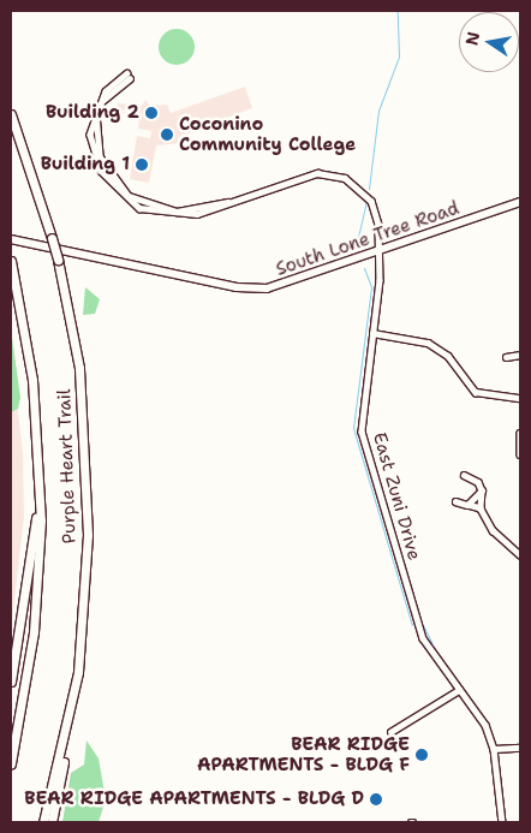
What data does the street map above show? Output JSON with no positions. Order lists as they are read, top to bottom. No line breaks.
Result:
{"streets":{"highway":["Purple Heart Trail"],"main road":["South Lone Tree Road"],"street":["East Zuni Drive"]},"crossings":[["South Lone Tree Road","East Zuni Drive"]],"places":["Building 2","Coconino Community College","Building 1","BEAR RIDGE APARTMENTS - BLDG F","BEAR RIDGE APARTMENTS - BLDG D"],"north":"left"}
